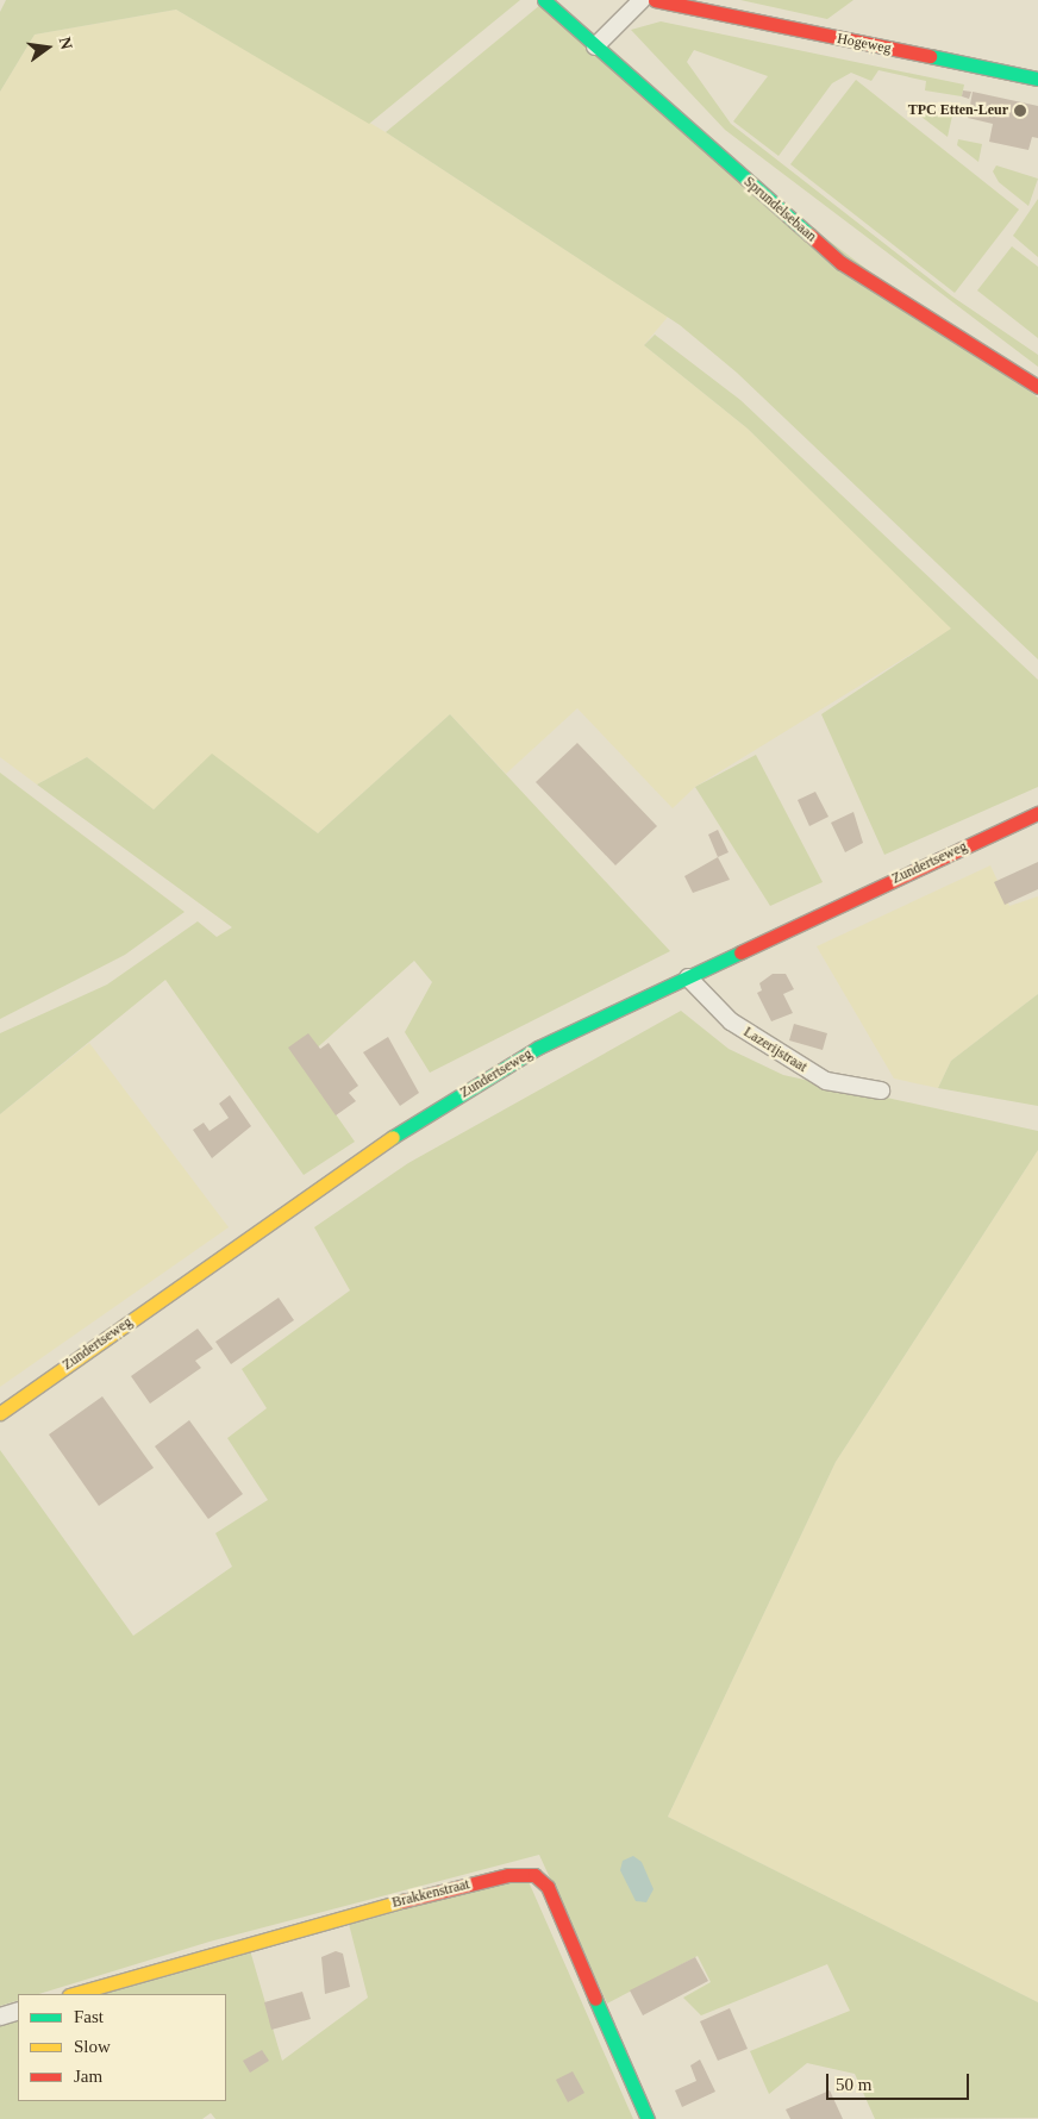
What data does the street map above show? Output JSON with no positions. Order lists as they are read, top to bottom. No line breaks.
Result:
{"streets":{"street":["Hogeweg","Sprundelsebaan","Zundertseweg","Lazerijstraat","Brakkenstraat"]},"crossings":[["Zundertseweg","Lazerijstraat"]],"places":["TPC Etten-Leur"],"legend":["Fast","Slow","Jam"],"scale_bar":"50 m","north":"right"}
